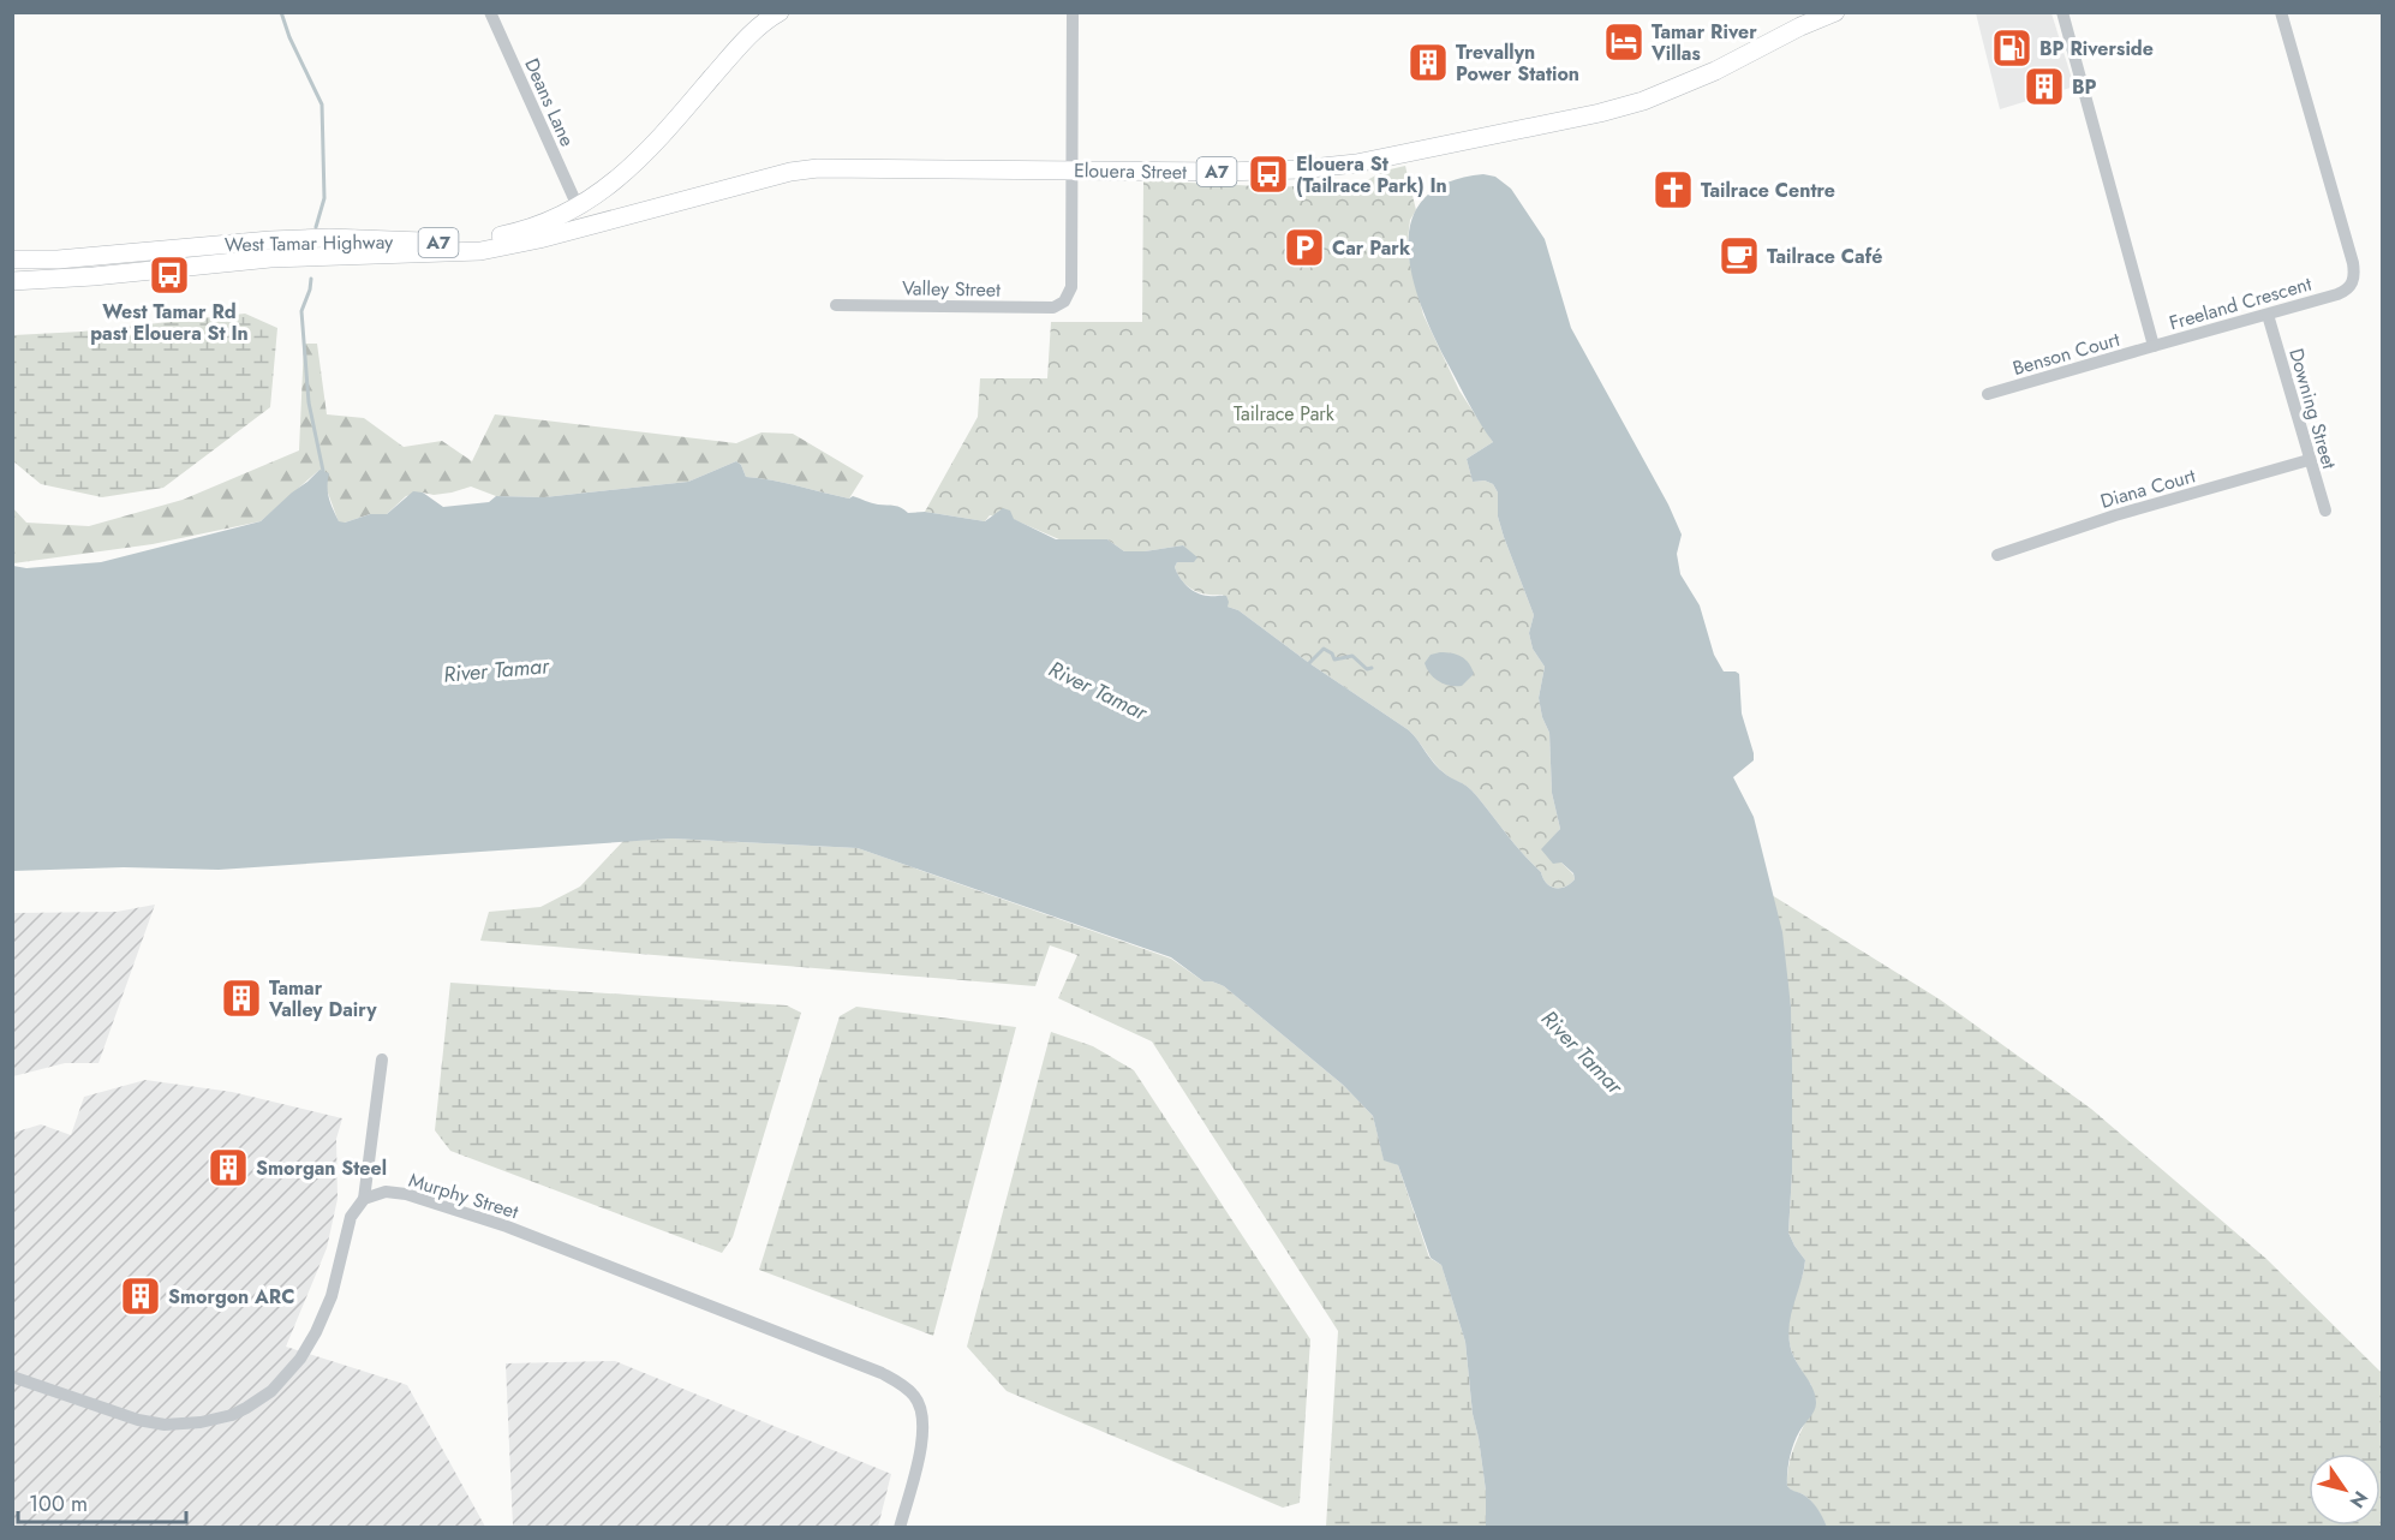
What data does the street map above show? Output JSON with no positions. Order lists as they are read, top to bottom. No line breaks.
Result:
{"streets":{"highway":["Elouera Street","A7","West Tamar Highway"],"street":["Deans Lane","Valley Street","Freeland Crescent","Benson Court","Downing Street","Diana Court","Murphy Street"]},"crossings":[["Deans Lane","West Tamar Highway"],["Elouera Street","West Tamar Highway"],["Elouera Street","Valley Street"],["Freeland Crescent","Benson Court"],["Freeland Crescent","Downing Street"],["Downing Street","Diana Court"]],"water":["River Tamar"],"parks":["Tailrace Park"],"places":{"hotel":["Tamar River Villas"],"fuel station":["BP Riverside"],"building":["Trevallyn Power Station","BP","Tamar Valley Dairy","Smorgan Steel","Smorgon ARC"],"bus stop":["Elouera St (Tailrace Park) In","West Tamar Rd past Elouera St In"],"church":["Tailrace Centre"],"parking":["Car Park"],"cafe":["Tailrace Café"]},"scale_bar":"100 m","north":"bottom right"}
